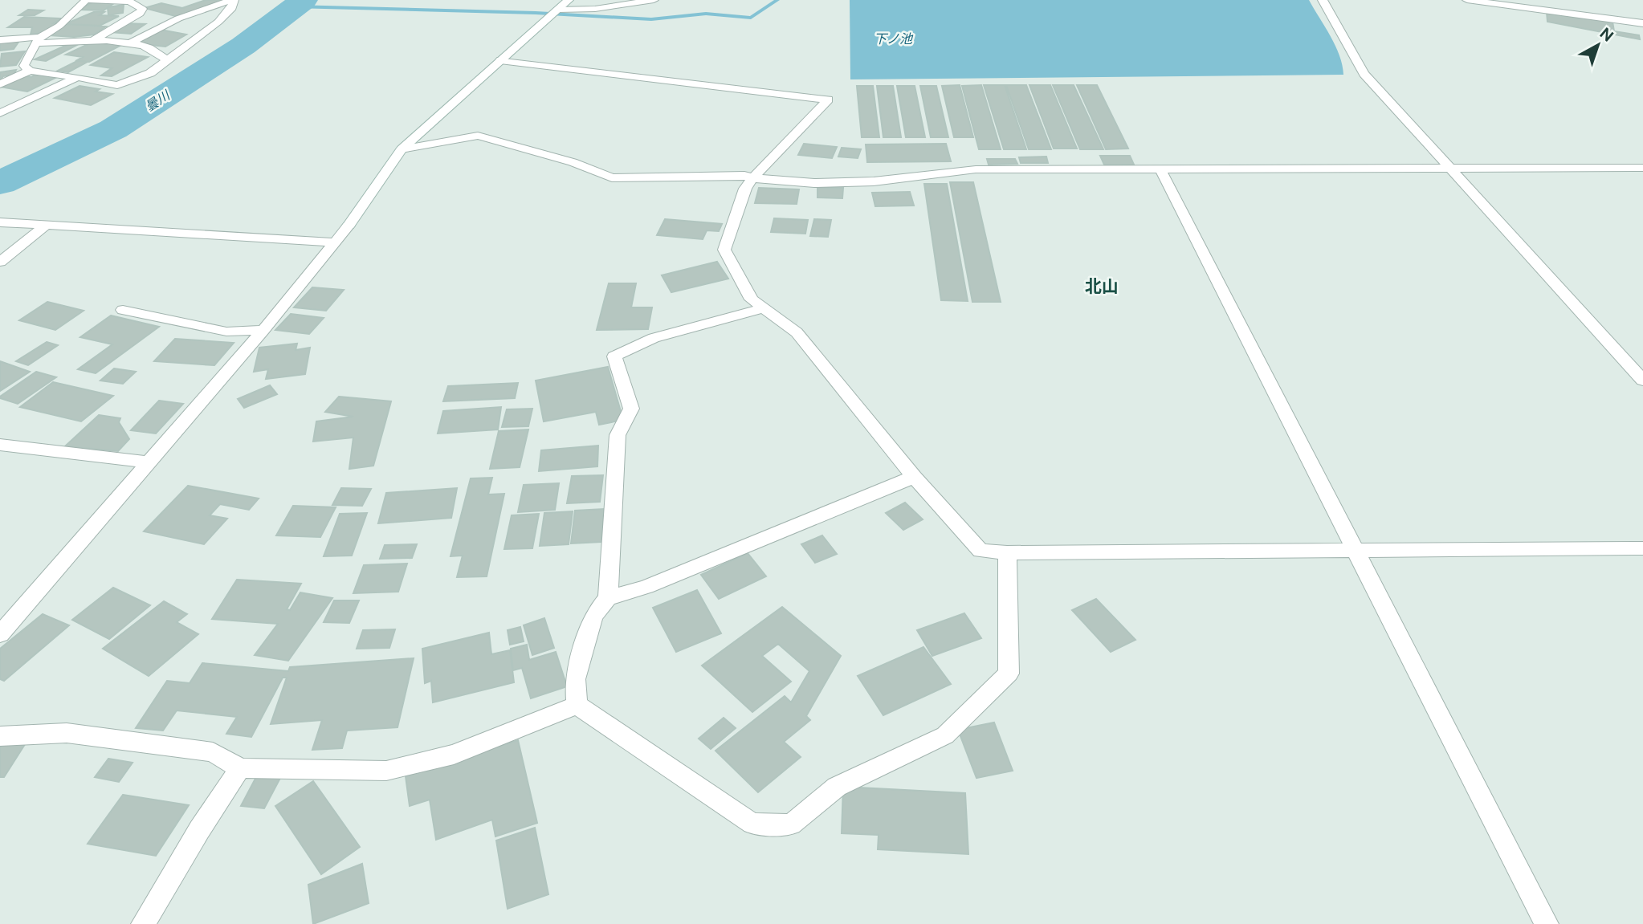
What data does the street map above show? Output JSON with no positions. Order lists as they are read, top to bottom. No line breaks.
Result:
{"districts":["北山"],"water":["下ノ池","曇川"],"north":"top right"}
